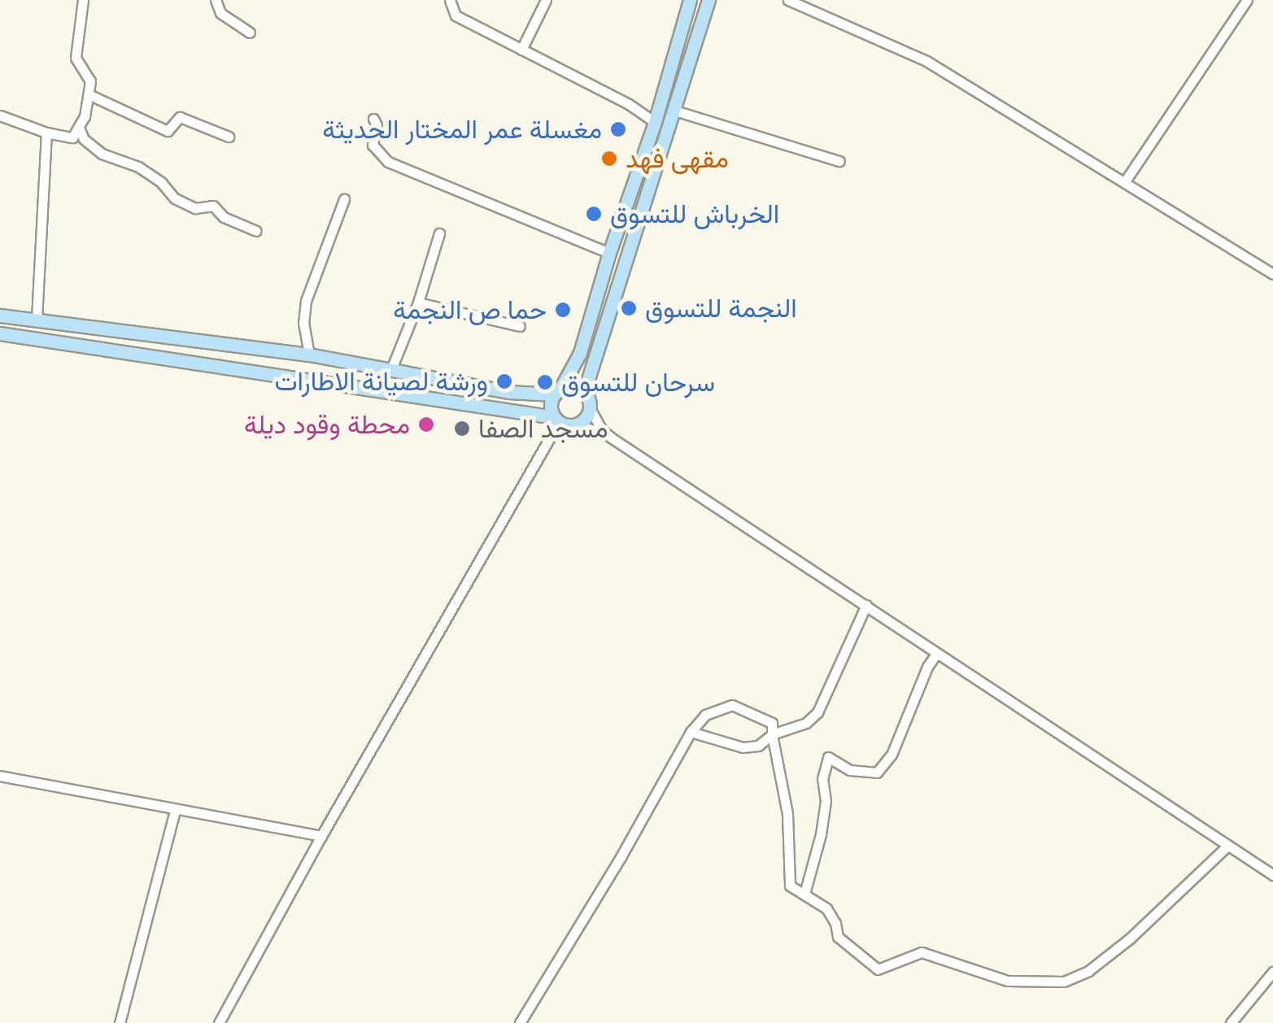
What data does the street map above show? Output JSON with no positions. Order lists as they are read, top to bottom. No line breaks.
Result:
{"places":["مغسلة عمر المختار الحديثة","مقهى فهد","الخرباش للتسوق","النجمة للتسوق","حما ص النجمة","ورشة لصيانة الاطارات","سرحان للتسوق","محطة وقود ديلة","مسجد الصفا"]}
